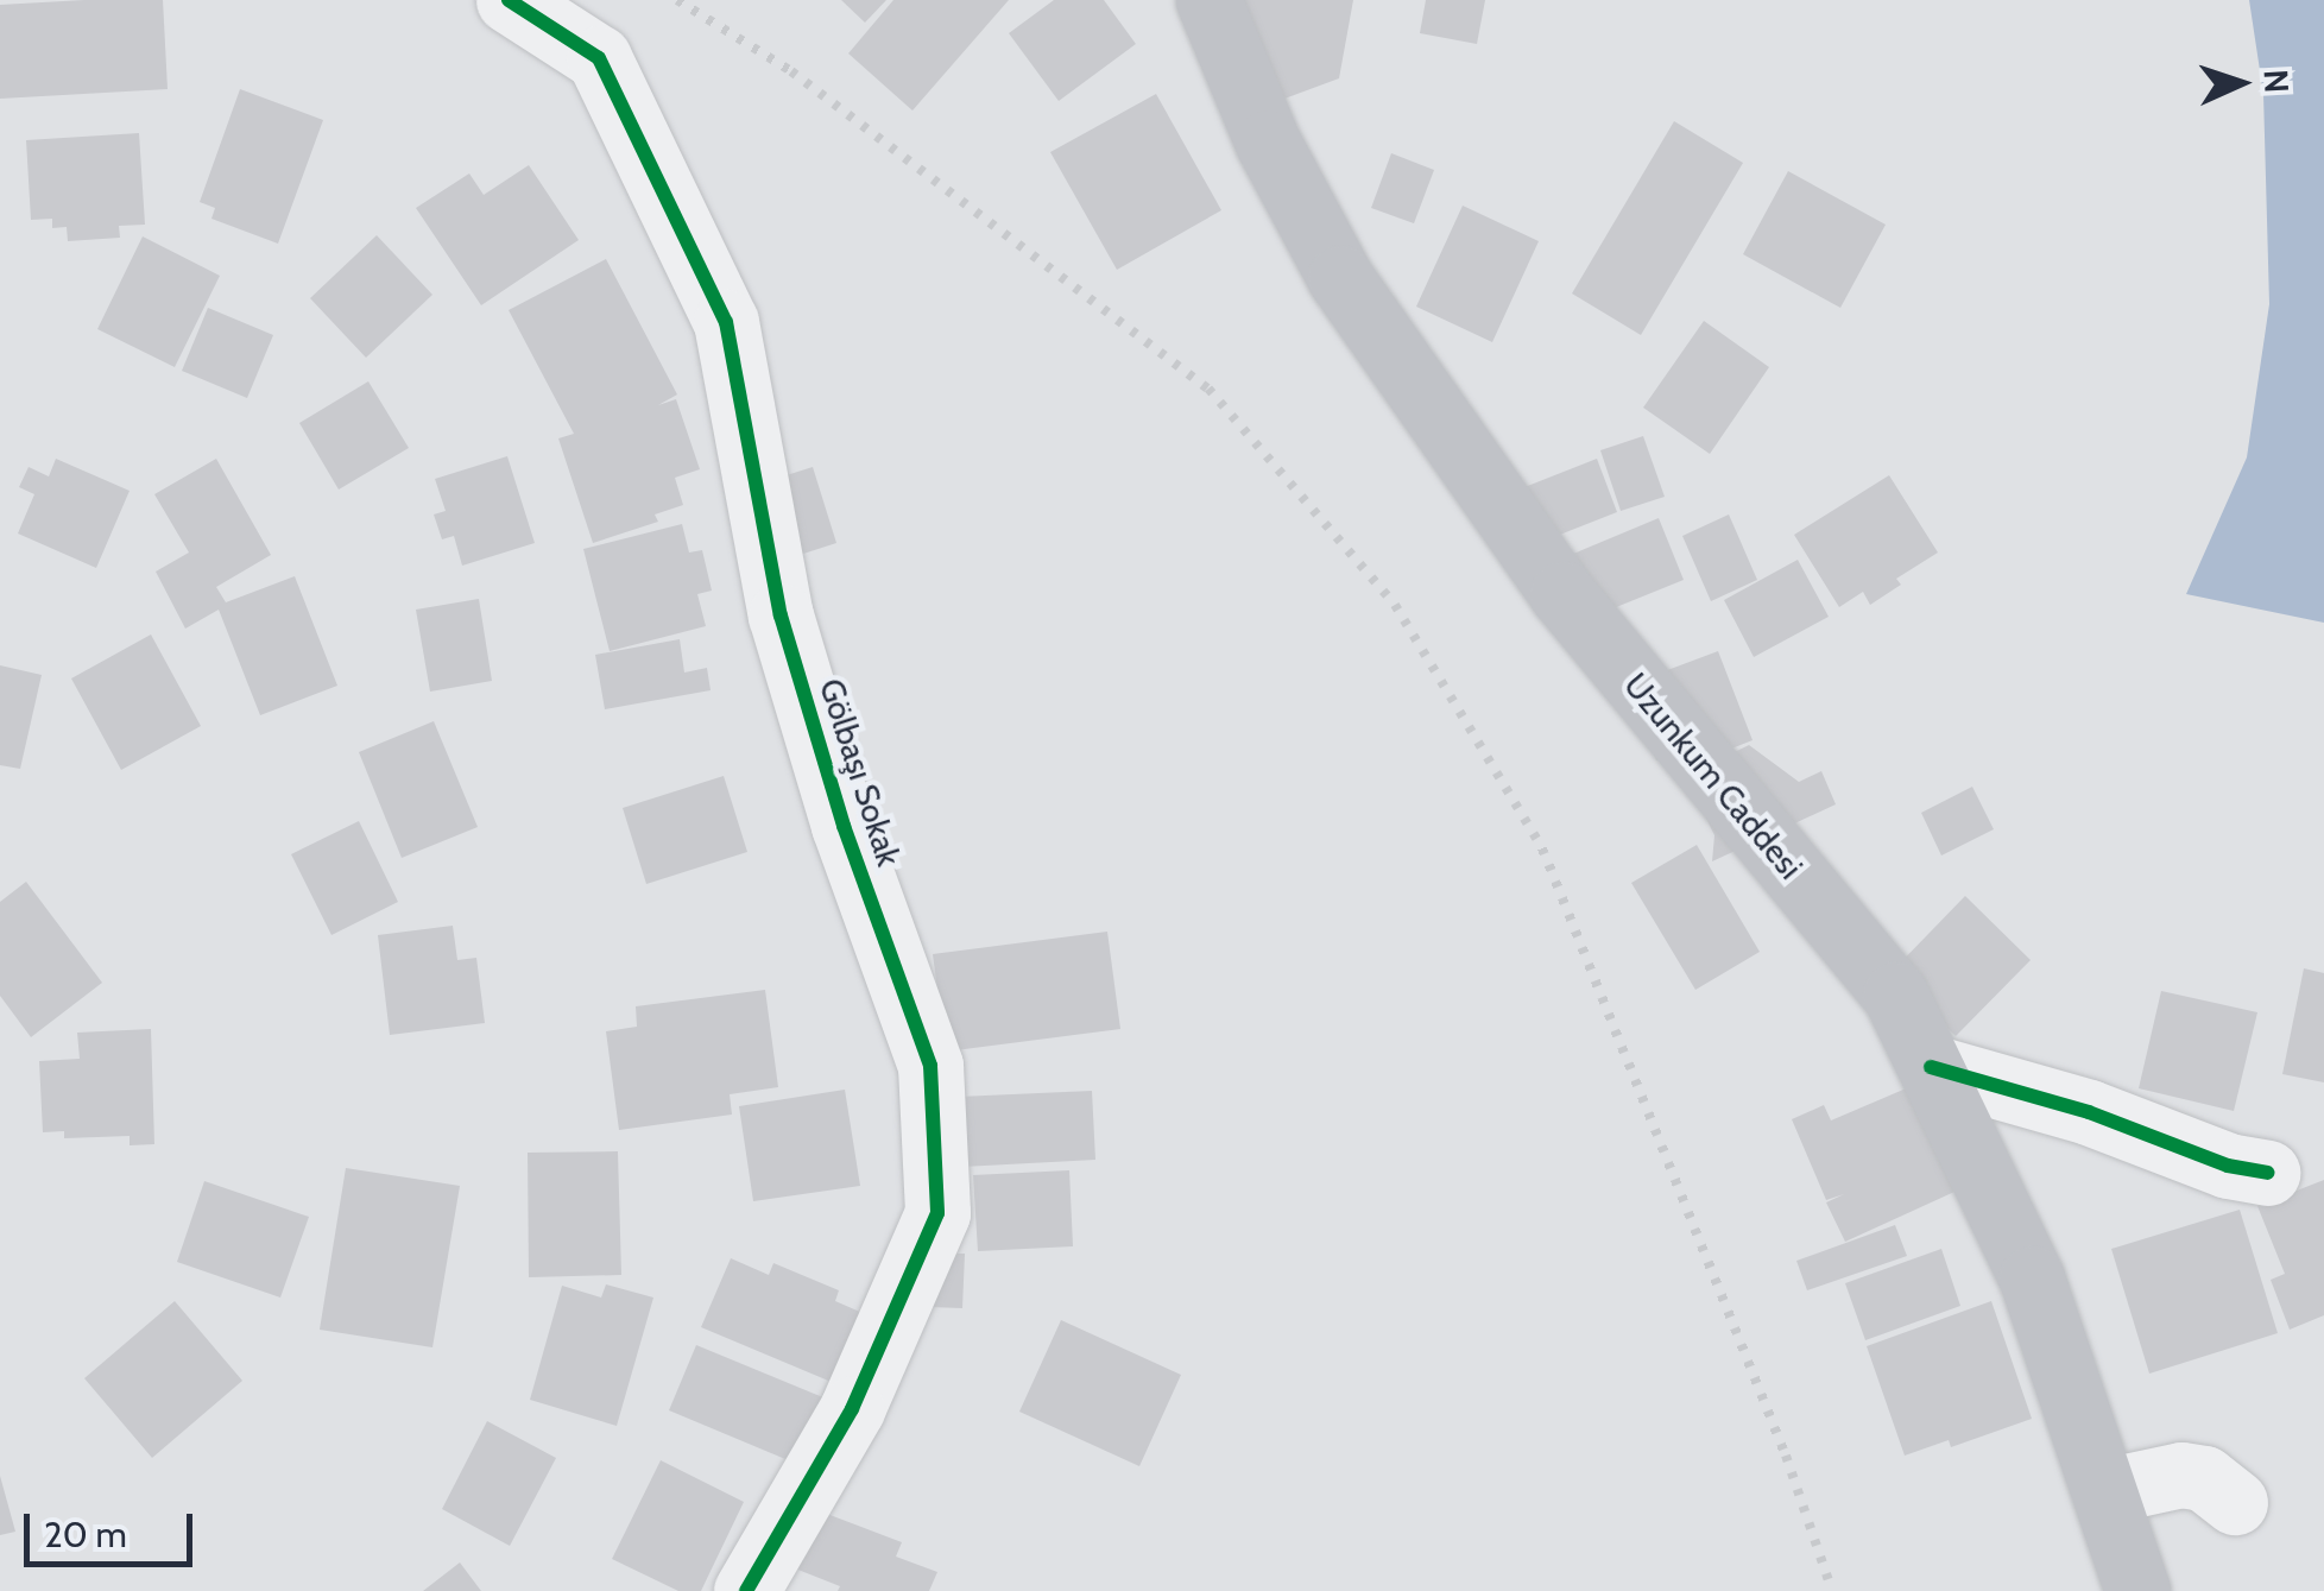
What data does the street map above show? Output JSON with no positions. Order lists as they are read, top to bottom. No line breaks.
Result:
{"streets":{"main road":["Uzunkum Caddesi"],"street":["Gölbaşı Sokak"]},"scale_bar":"20 m","north":"right"}
